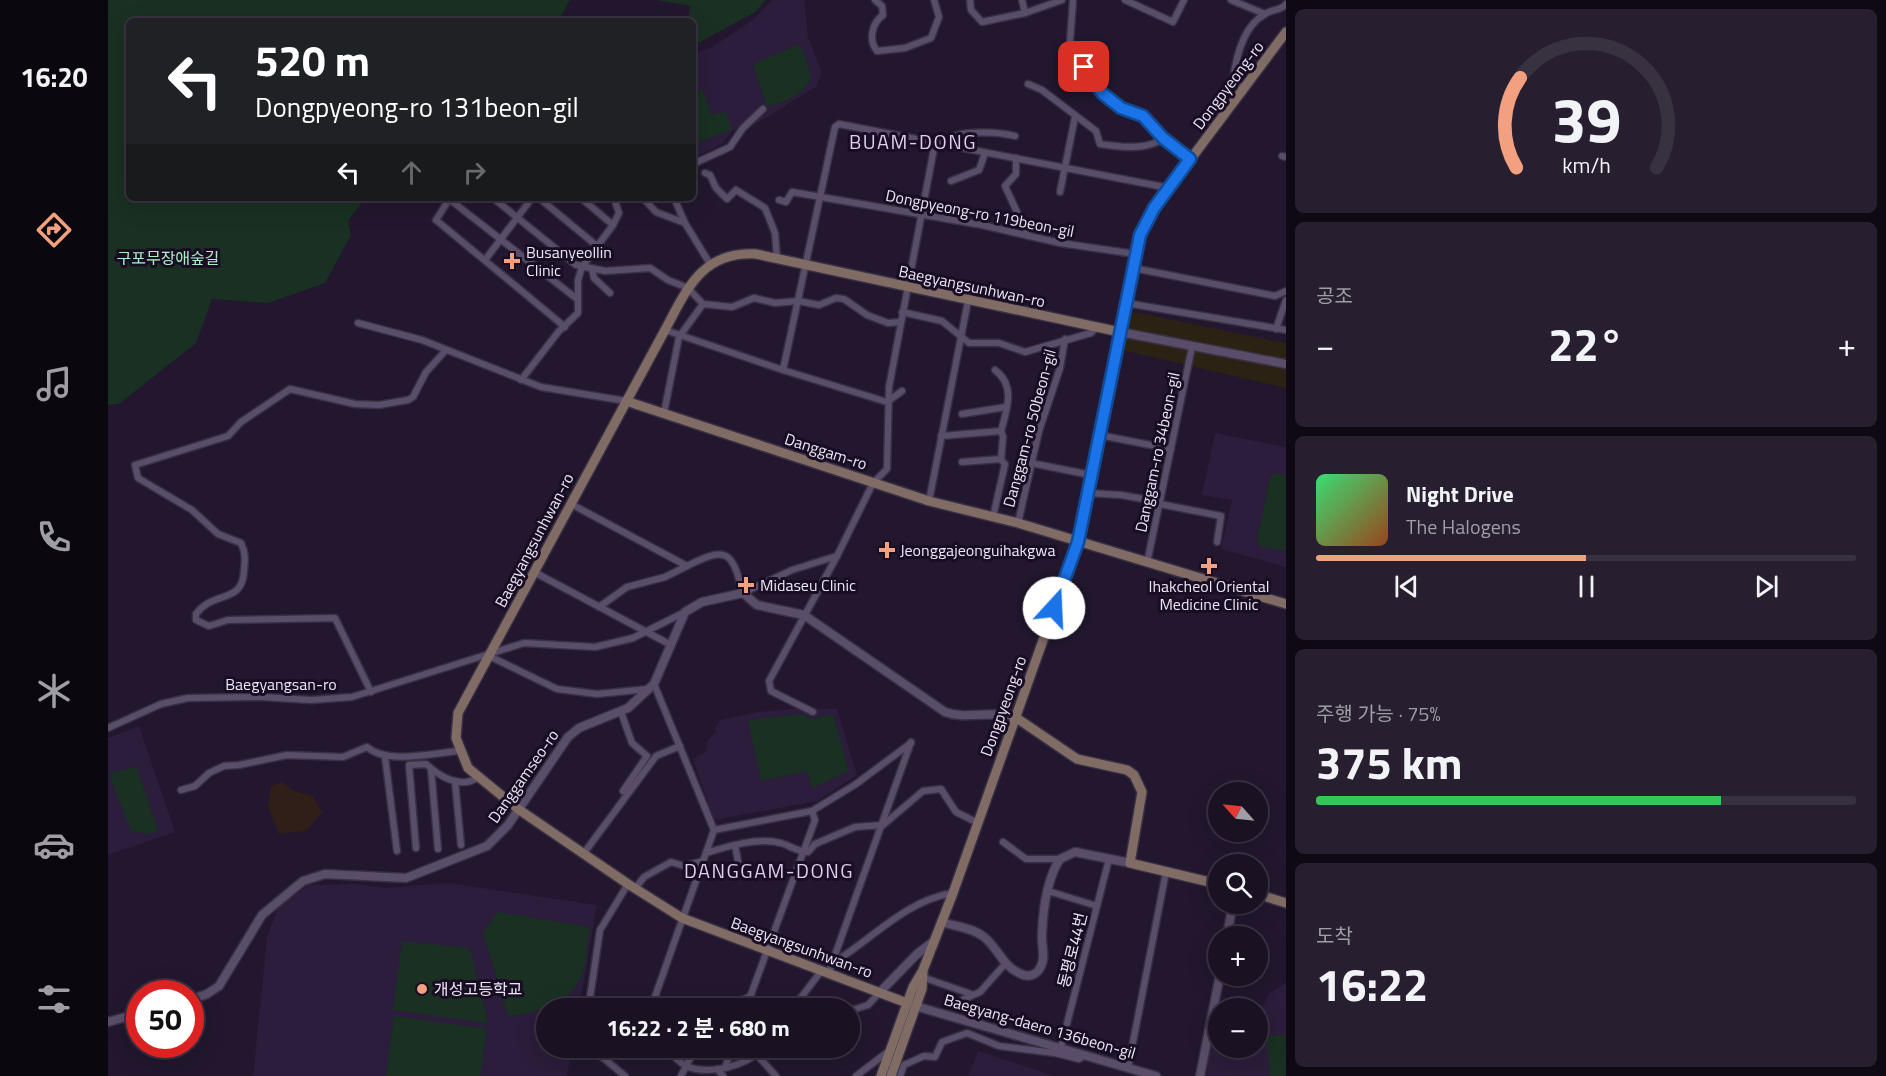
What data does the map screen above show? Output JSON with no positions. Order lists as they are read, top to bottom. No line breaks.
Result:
{"streets":{"main road":["Dongpyeong-ro","Baegyangsunhwan-ro","Danggam-ro"],"street":["Dongpyeong-ro 119beon-gil","Danggam-ro 50beon-gil","Danggam-ro 34beon-gil","Baegyangsan-ro","Danggamseo-ro","동평로44번","Baegyang-daero 136beon-gil"]},"crossings":[["Dongpyeong-ro","Dongpyeong-ro 119beon-gil"],["Dongpyeong-ro","Baegyangsunhwan-ro"],["Dongpyeong-ro","Danggam-ro"],["Dongpyeong-ro","Baegyang-daero 136beon-gil"],["Baegyangsunhwan-ro","Danggam-ro"],["Baegyangsunhwan-ro","Baegyangsan-ro"],["Baegyangsunhwan-ro","Danggamseo-ro"],["Baegyangsunhwan-ro","Baegyang-daero 136beon-gil"],["Danggam-ro 50beon-gil","Danggam-ro"],["Danggam-ro","Danggam-ro 34beon-gil"],["Baegyangsan-ro","Danggamseo-ro"],["동평로44번","Baegyang-daero 136beon-gil"]],"districts":["BUAM-DONG","DANGGAM-DONG"],"parks":["구포무장애숲길"],"places":{"health":["Busanyeollin Clinic","Jeonggajeonguihakgwa","Ihakcheol Oriental Medicine Clinic","Midaseu Clinic"],"other":["개성고등학교"]},"north":"top left","page":{"tabs":"16:20","turn":["520 m","Dongpyeong-ro 131beon-gil"],"tile":["공조",["주행 가능 · 75%","375 km"],["도착","16:22"]],"heat":["−","22°","+"],"song":["Night Drive","The Halogens"],"map_buttons":["+","−"],"limit":"50","trip":"16:22 · 2 분 · 680 m","gauge":["39","km/h"]}}
